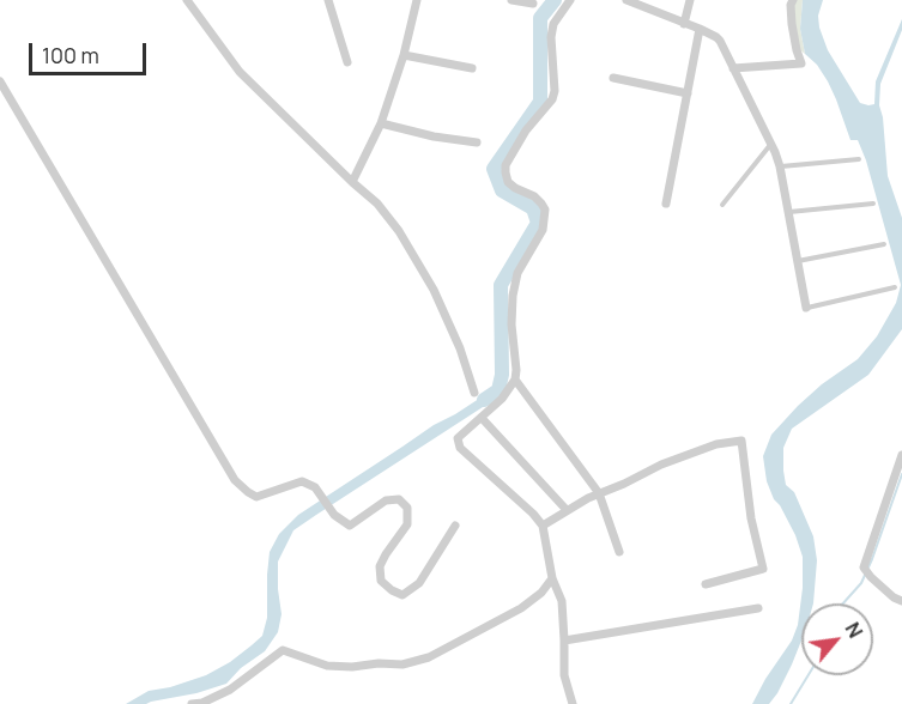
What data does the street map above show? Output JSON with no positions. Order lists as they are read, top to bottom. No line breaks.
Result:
{"scale_bar":"100 m","north":"top right"}
